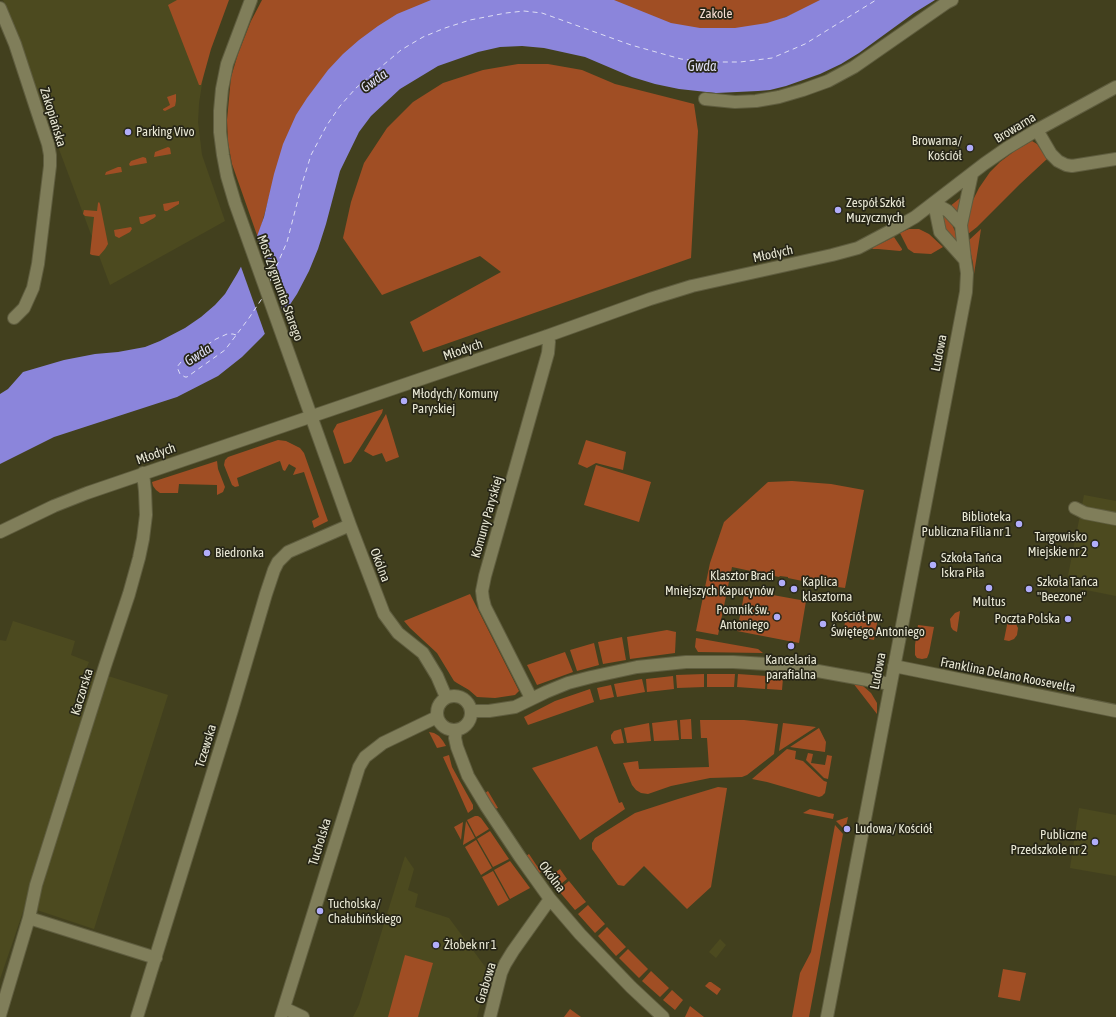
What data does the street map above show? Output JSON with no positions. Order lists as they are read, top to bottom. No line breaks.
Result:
{"streets":{"street":["Zakopiańska","Browarna","Młodych","Most Zygmunta Starego","Ludowa","Komuny Paryskiej","Okólna","Franklina Delano Roosevelta","Kaczorska","Tczewska","Tucholska","Grabowa"]},"crossings":[["Browarna","Młodych"],["Browarna","Ludowa"],["Młodych","Most Zygmunta Starego"],["Młodych","Komuny Paryskiej"],["Młodych","Okólna"],["Młodych","Kaczorska"],["Most Zygmunta Starego","Okólna"],["Ludowa","Franklina Delano Roosevelta"],["Okólna","Tczewska"],["Okólna","Tucholska"],["Okólna","Grabowa"]],"water":["Gwda"],"parks":["Zakole"],"places":["Parking Vivo","Browarna/ Kościół","Zespół Szkół Muzycznych","Młodych/ Komuny Paryskiej","Biblioteka Publiczna Filia nr 1","Targowisko Miejskie nr 2","Biedronka","Szkoła Tańca Iskra Piła","Klasztor Braci Mniejszych Kapucynów","Multus","Kaplica klasztorna","Szkoła Tańca \"Beezone\"","Pomnik św. Antoniego","Poczta Polska","Kościół pw. Świętego Antoniego","Kancelaria parafialna","Ludowa/ Kościół","Publiczne Przedszkole nr 2","Tucholska/ Chałubińskiego","Żłobek nr 1"]}
